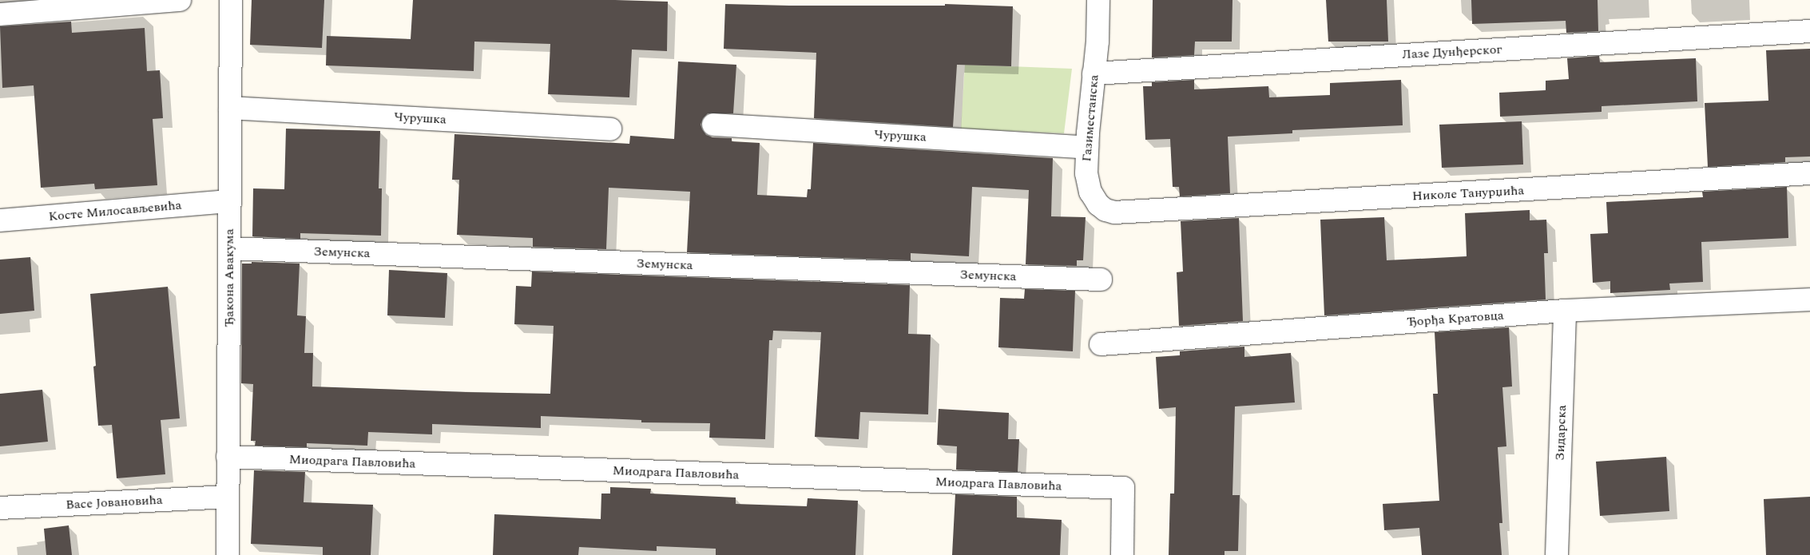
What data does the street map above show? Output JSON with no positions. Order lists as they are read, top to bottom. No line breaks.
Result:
{"streets":{"street":["Лазе Дунђерског","Чурушка","Газиместанска","Николе Танурџића","Косте Милосављевића","Земунска","Ђакона Авакума","Ђорђа Кратовца","Зидарска","Миодрага Павловића","Васе Јовановића"]},"crossings":[["Лазе Дунђерског","Газиместанска"],["Чурушка","Газиместанска"],["Чурушка","Ђакона Авакума"],["Газиместанска","Николе Танурџића"],["Косте Милосављевића","Ђакона Авакума"],["Земунска","Ђакона Авакума"],["Ђакона Авакума","Миодрага Павловића"],["Ђакона Авакума","Васе Јовановића"],["Ђорђа Кратовца","Зидарска"]]}
